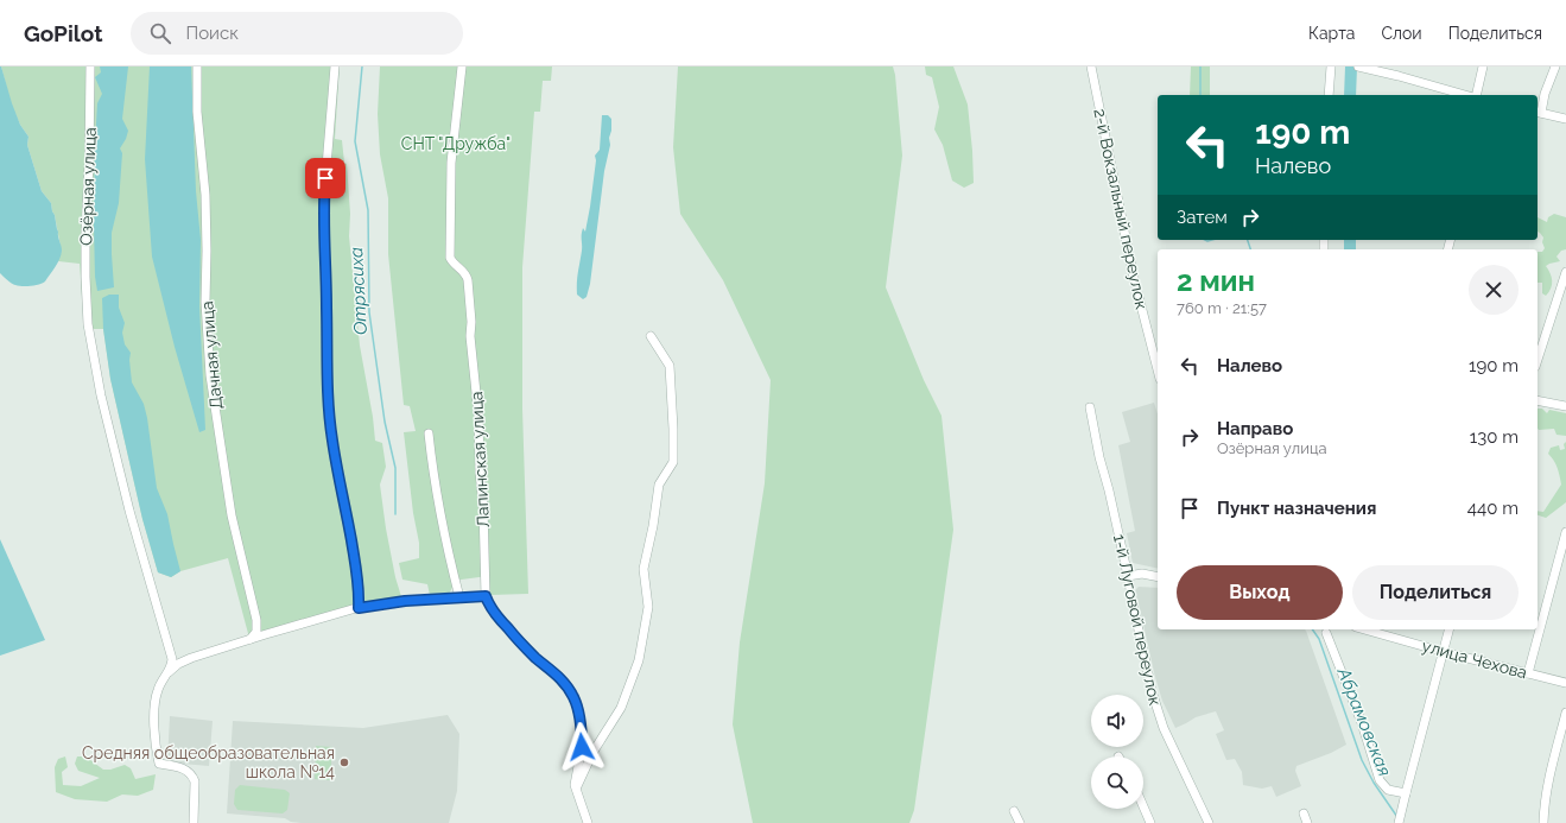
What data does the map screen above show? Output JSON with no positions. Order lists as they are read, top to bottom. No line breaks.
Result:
{"streets":{"street":["Озёрная улица","2-й Вокзальный переулок","Дачная улица","Лапинская улица","1-й Луговой переулок","улица Чехова"]},"water":["Отрясиха","Абрамовская"],"parks":["СНТ \"Дружба\""],"places":["Средняя общеобразовательная школа №14"],"page":{"header":"GoPilot","search":"Поиск","nav":["Карта","Слои","Поделиться"],"turn":["190 m","Налево"],"then":"Затем","heading":["2 мин","760 m · 21:57"],"list":[{"name":"Налево","value":"190 m"},{"name":"Направо","note":"Озёрная улица","value":"130 m"},{"name":"Пункт назначения","value":"440 m"}],"buttons":["Выход","Поделиться"]}}
